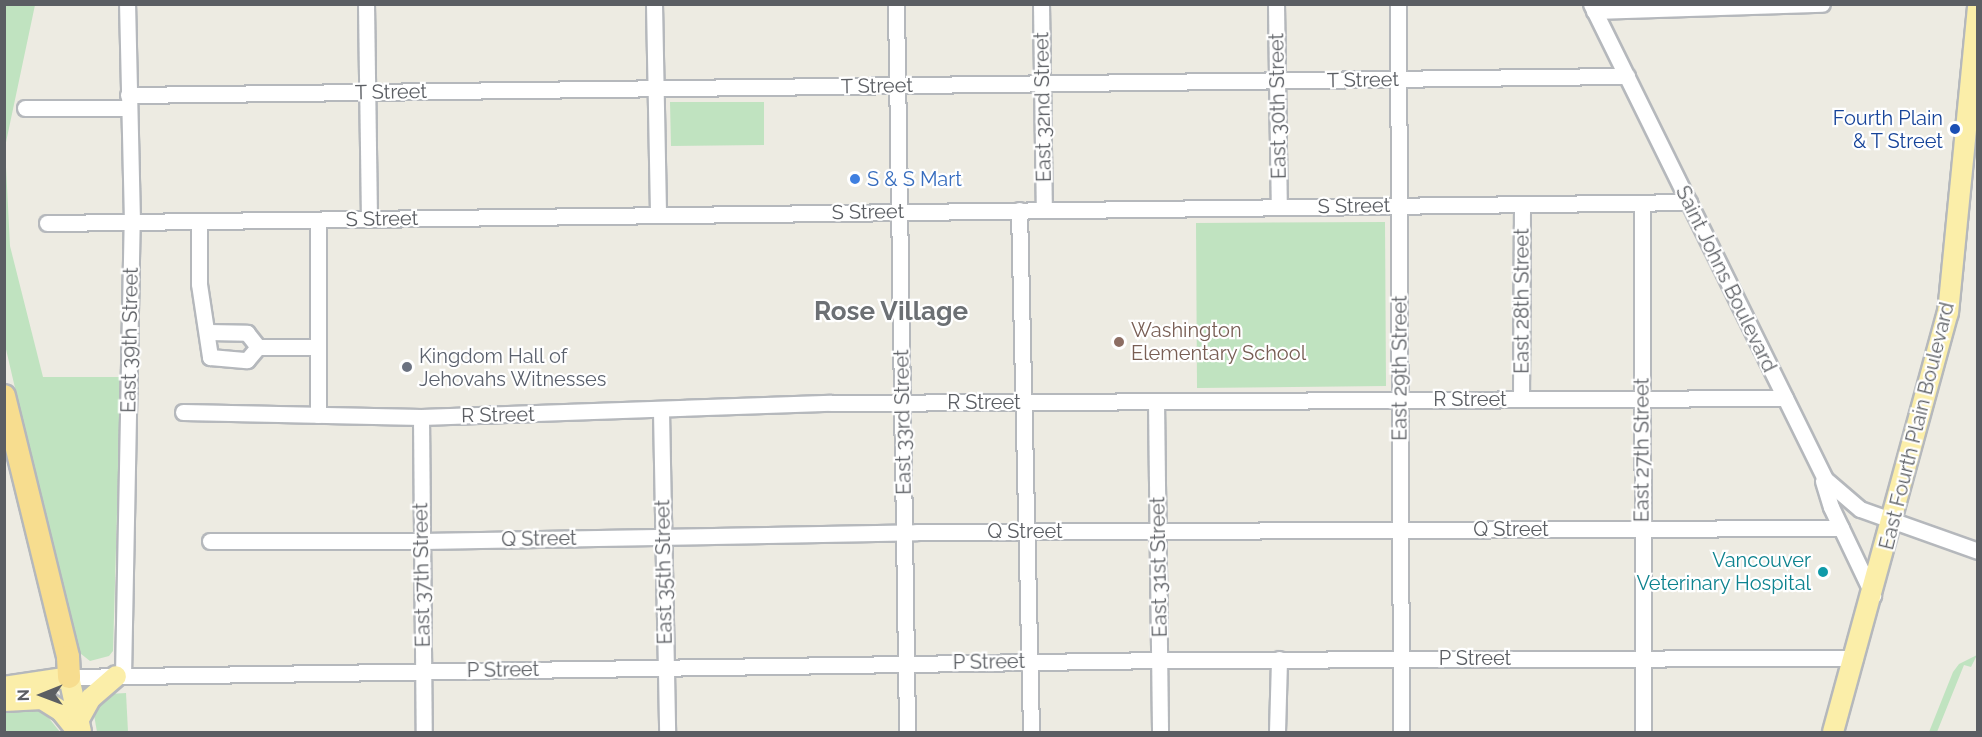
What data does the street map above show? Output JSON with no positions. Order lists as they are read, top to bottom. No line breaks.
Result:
{"streets":{"main road":["East Fourth Plain Boulevard"],"street":["T Street","East 30th Street","East 32nd Street","S Street","Saint Johns Boulevard","East 28th Street","East 39th Street","East 29th Street","R Street","East 33rd Street","East 27th Street","Q Street","East 31st Street","East 35th Street","East 37th Street","P Street"]},"crossings":[["T Street","East 30th Street"],["T Street","East 32nd Street"],["T Street","Saint Johns Boulevard"],["T Street","East 39th Street"],["T Street","East 29th Street"],["T Street","East 33rd Street"],["East 30th Street","S Street"],["East 32nd Street","S Street"],["S Street","Saint Johns Boulevard"],["S Street","East 28th Street"],["S Street","East 39th Street"],["S Street","East 29th Street"],["S Street","East 33rd Street"],["S Street","East 27th Street"],["Saint Johns Boulevard","R Street"],["Saint Johns Boulevard","East Fourth Plain Boulevard"],["East 28th Street","R Street"],["East 39th Street","P Street"],["East 29th Street","R Street"],["East 29th Street","Q Street"],["East 29th Street","P Street"],["R Street","East 33rd Street"],["R Street","East 27th Street"],["R Street","East 31st Street"],["R Street","East 35th Street"],["R Street","East 37th Street"],["East 33rd Street","Q Street"],["East 33rd Street","P Street"],["East Fourth Plain Boulevard","P Street"],["East 27th Street","Q Street"],["East 27th Street","P Street"],["Q Street","East 31st Street"],["Q Street","East 35th Street"],["Q Street","East 37th Street"],["East 31st Street","P Street"],["East 35th Street","P Street"],["East 37th Street","P Street"]],"districts":["Rose Village"],"places":["Fourth Plain & T Street","S & S Mart","Washington Elementary School","Kingdom Hall of Jehovahs Witnesses","Vancouver Veterinary Hospital"],"north":"left"}
